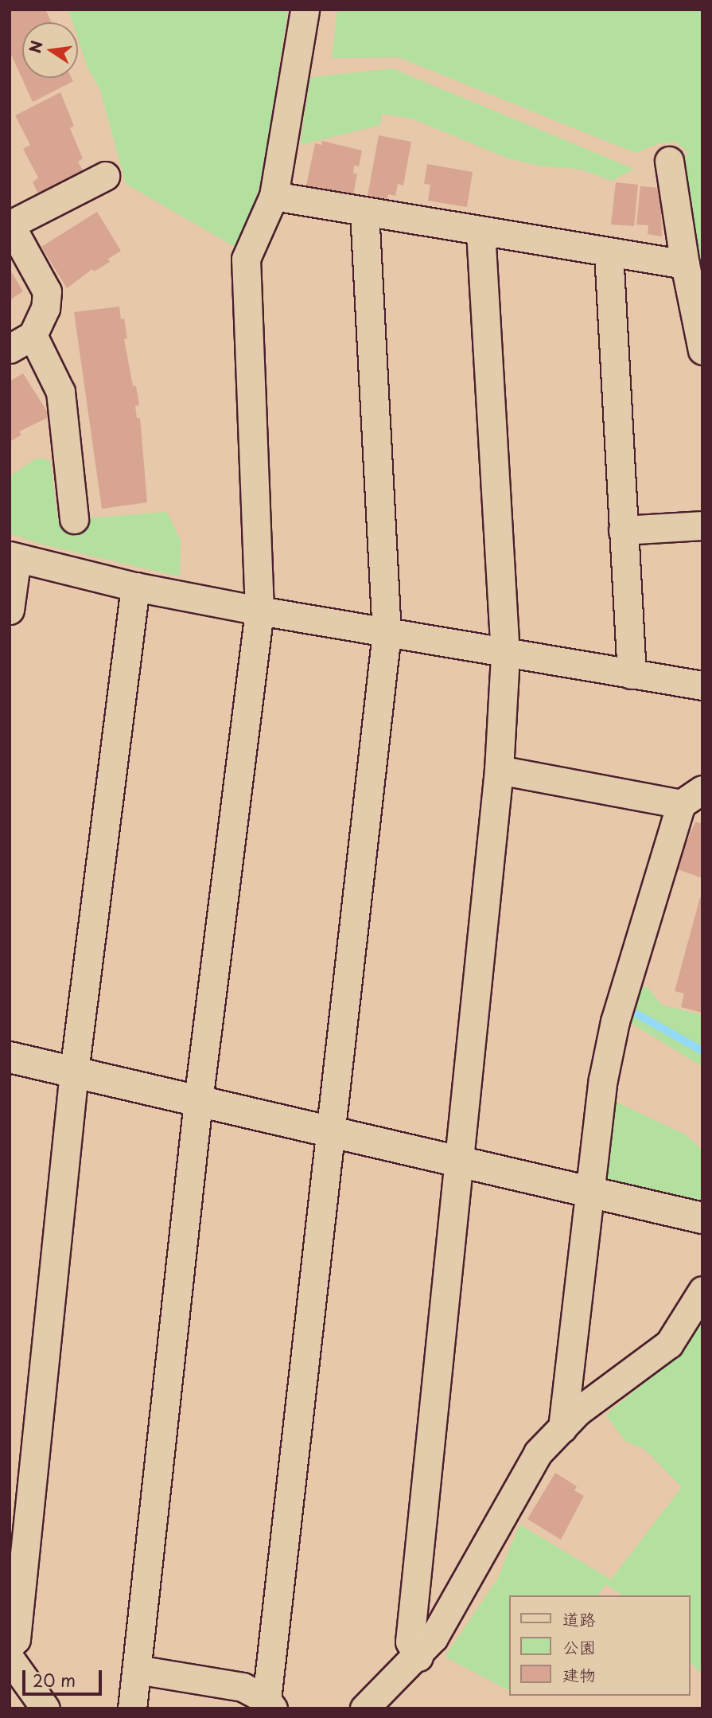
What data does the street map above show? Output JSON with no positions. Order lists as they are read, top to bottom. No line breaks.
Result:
{"legend":["道路","公園","建物"],"scale_bar":"20 m","north":"left"}
